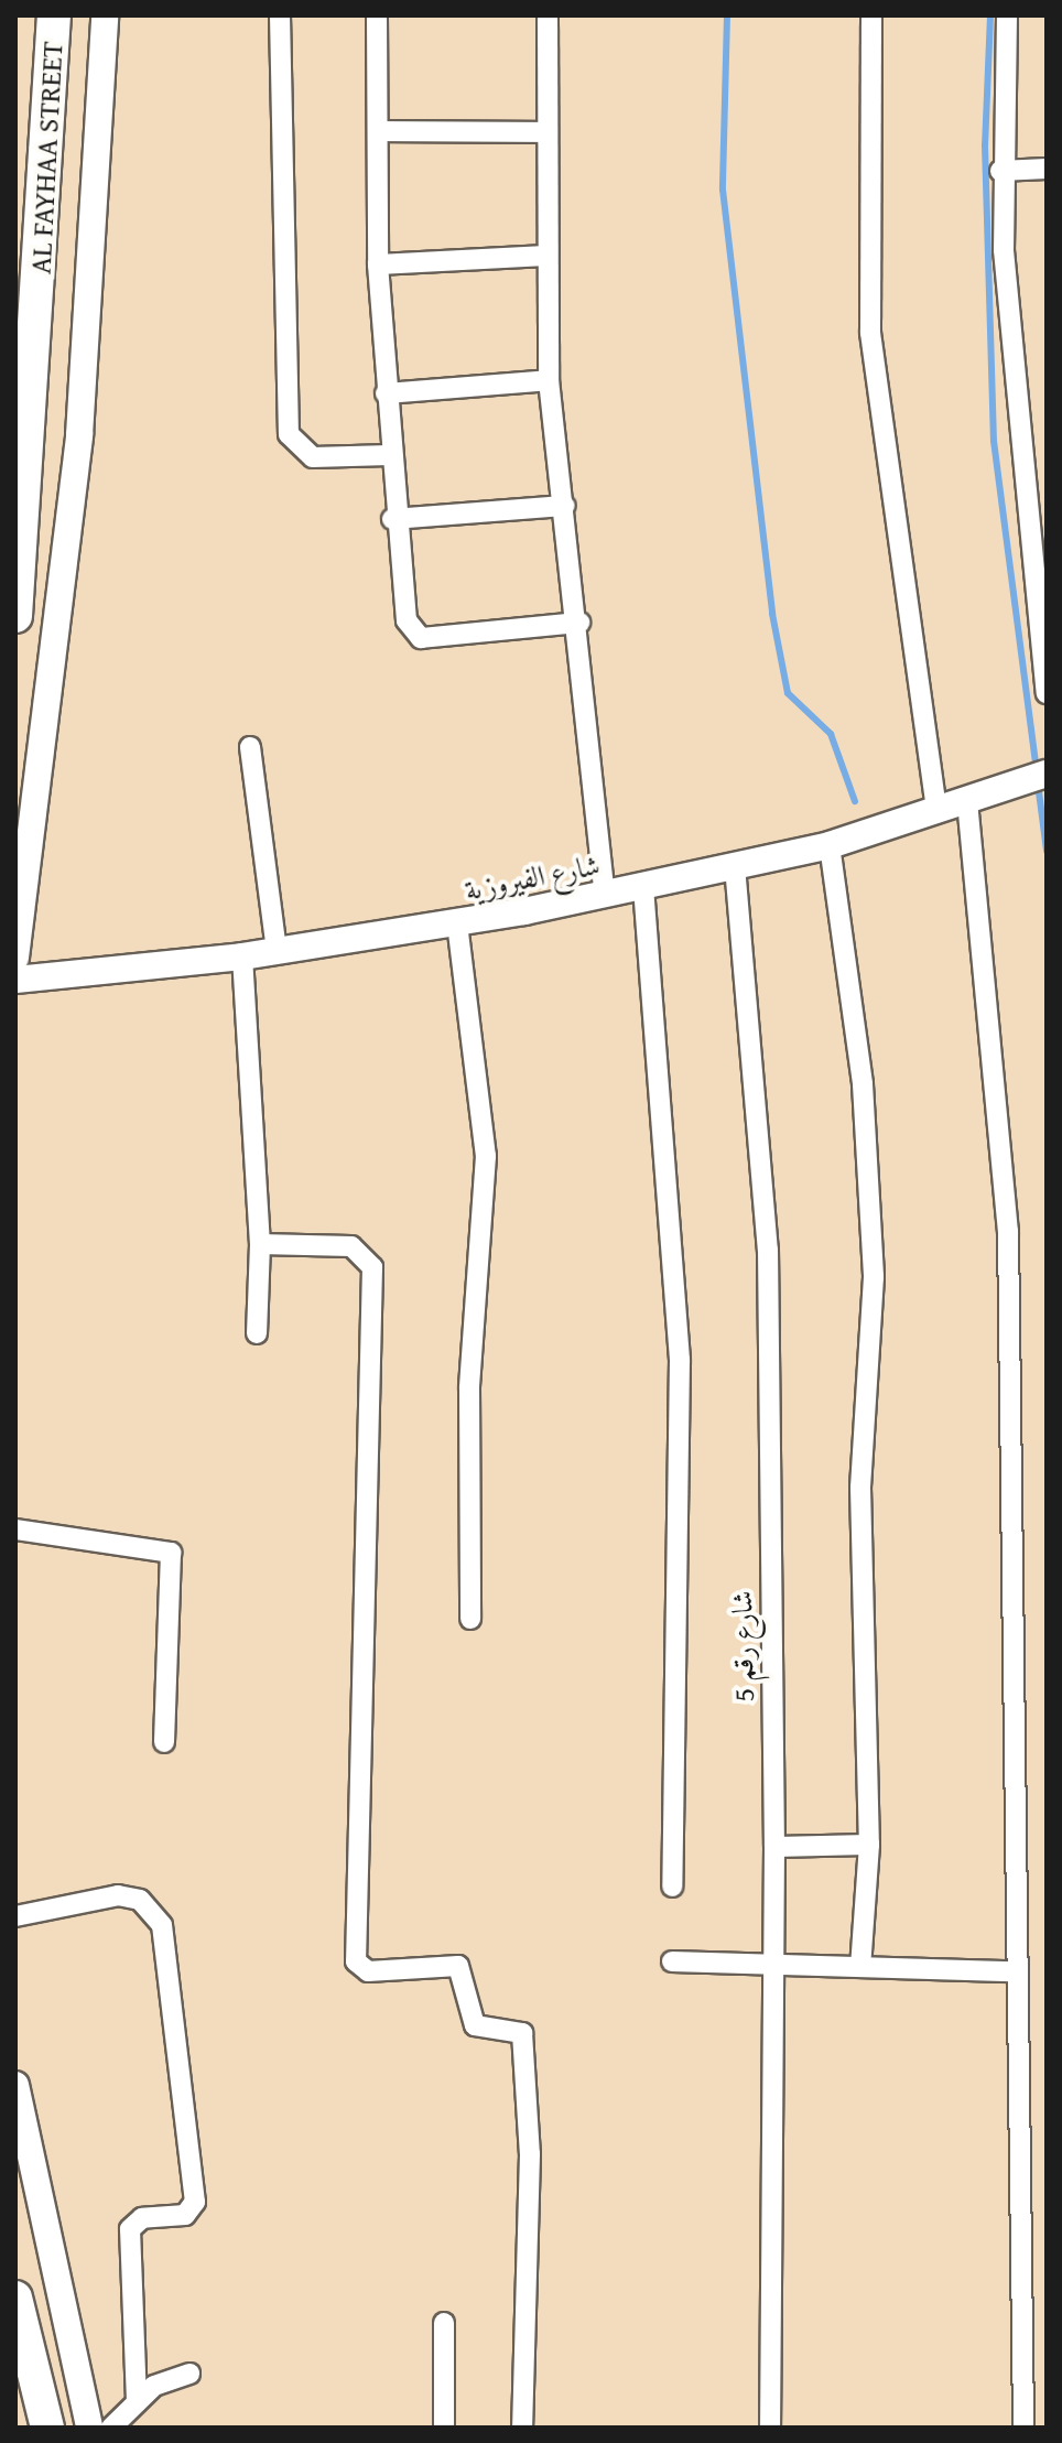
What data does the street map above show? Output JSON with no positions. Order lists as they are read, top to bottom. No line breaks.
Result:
{"streets":{"highway":["AL FAYHAA STREET"],"street":["شارع الفيروزية","شارع رقم 5"]},"crossings":[["شارع الفيروزية","شارع رقم 5"]]}
